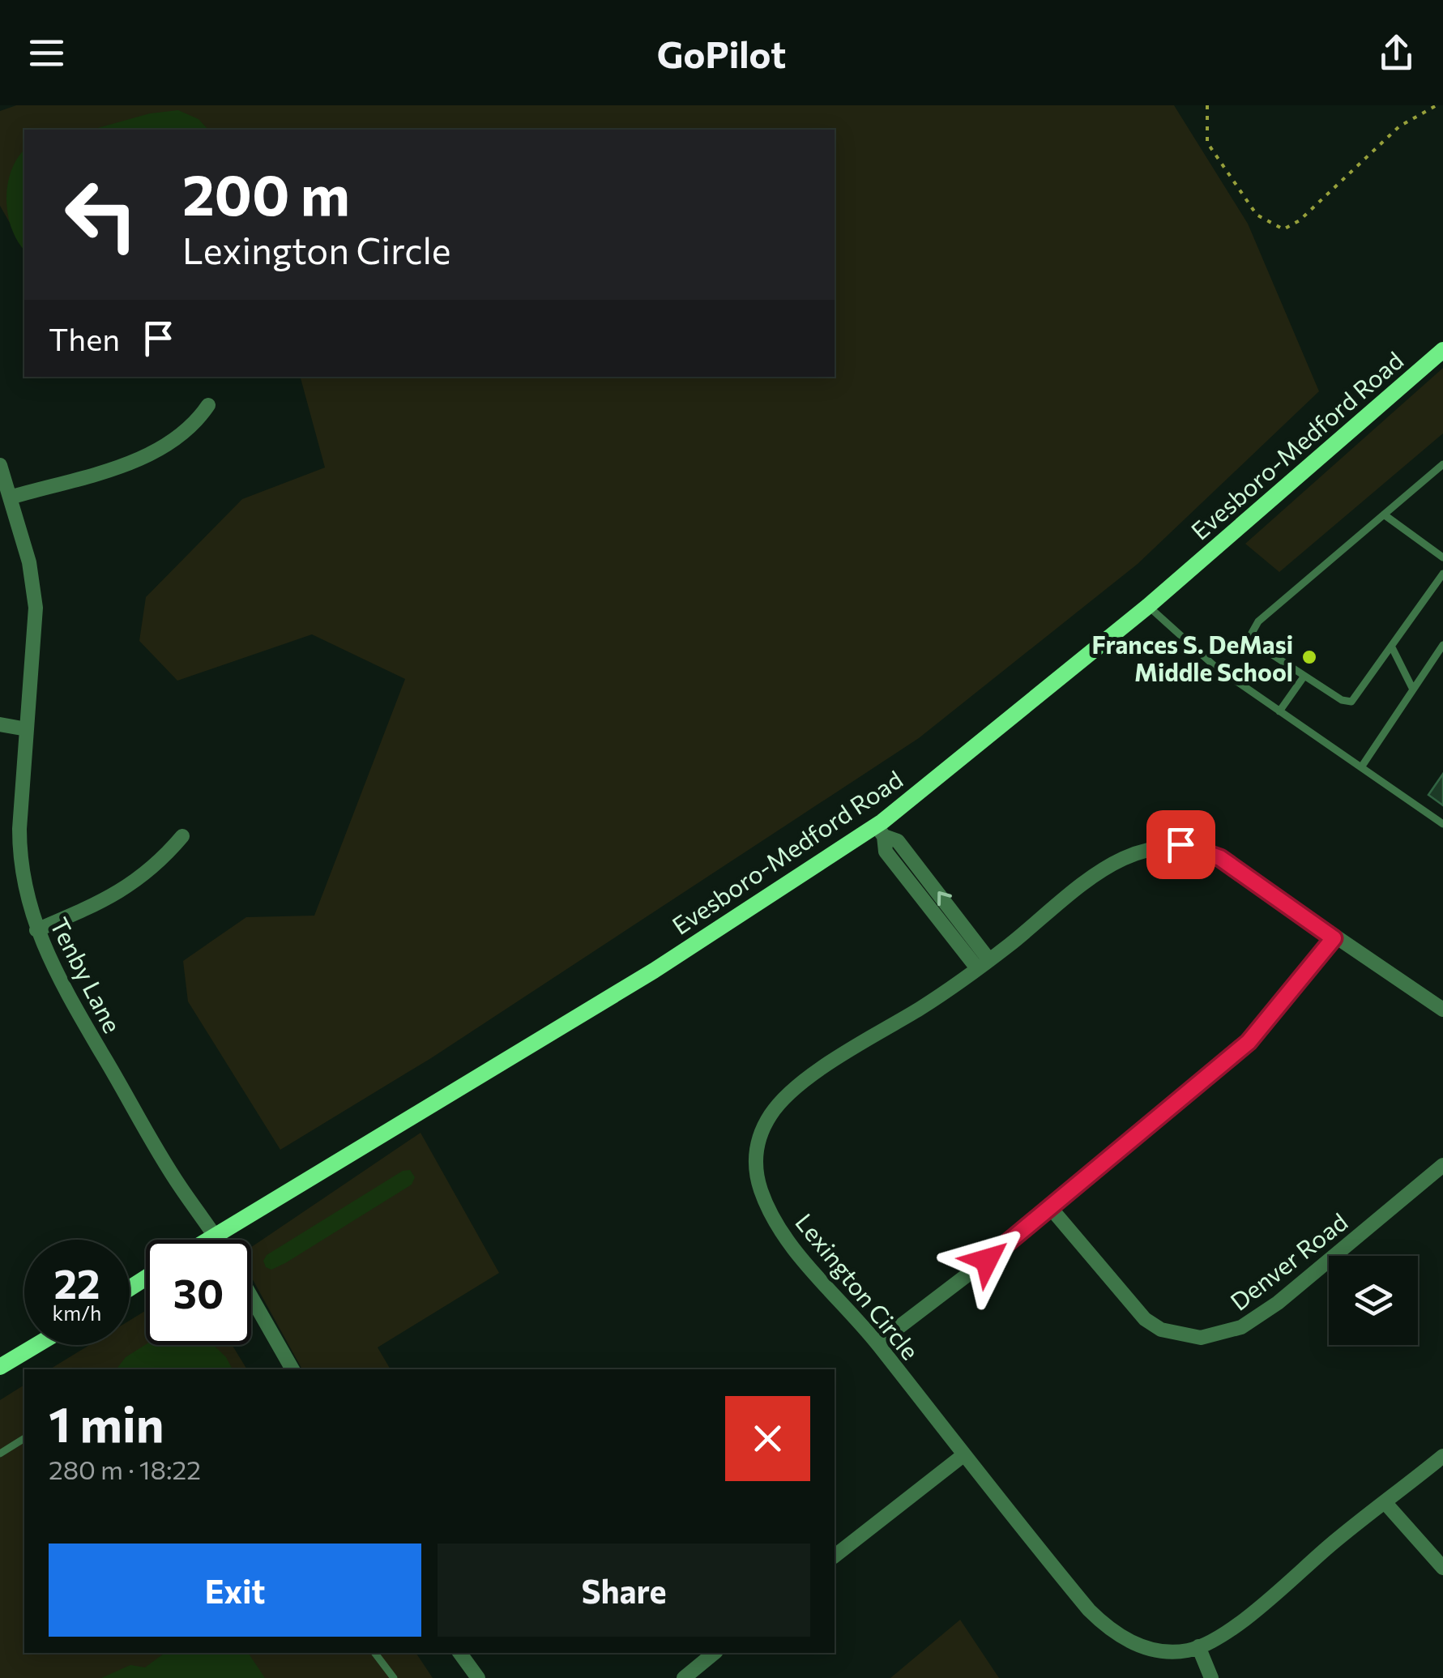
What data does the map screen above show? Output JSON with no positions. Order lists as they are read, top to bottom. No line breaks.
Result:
{"streets":{"street":["Evesboro-Medford Road","Tenby Lane","Denver Road","Lexington Circle"]},"crossings":[["Evesboro-Medford Road","Tenby Lane"]],"places":["Frances S. DeMasi Middle School"],"page":{"header":"GoPilot","turn":["200 m","Lexington Circle"],"then":"Then","speed":"22 km/h","limit":"30","heading":["1 min","280 m · 18:22"],"buttons":["Exit","Share"]}}
